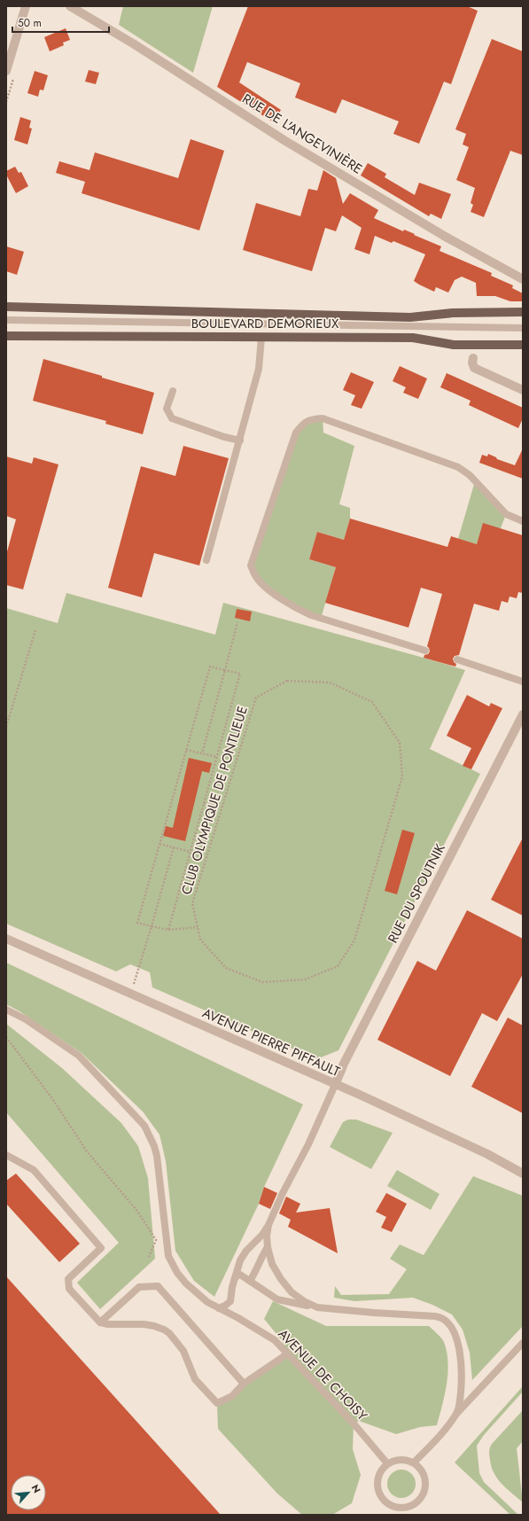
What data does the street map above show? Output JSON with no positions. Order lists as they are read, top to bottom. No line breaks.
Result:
{"streets":{"main road":["BOULEVARD DEMORIEUX"],"street":["RUE DE L'ANGEVINIÈRE","RUE DU SPOUTNIK","AVENUE PIERRE PIFFAULT"],"lane":["AVENUE DE CHOISY"],"path":["CLUB OLYMPIQUE DE PONTLIEUE"]},"crossings":[["RUE DU SPOUTNIK","AVENUE PIERRE PIFFAULT"]],"scale_bar":"50 m","north":"top right"}
